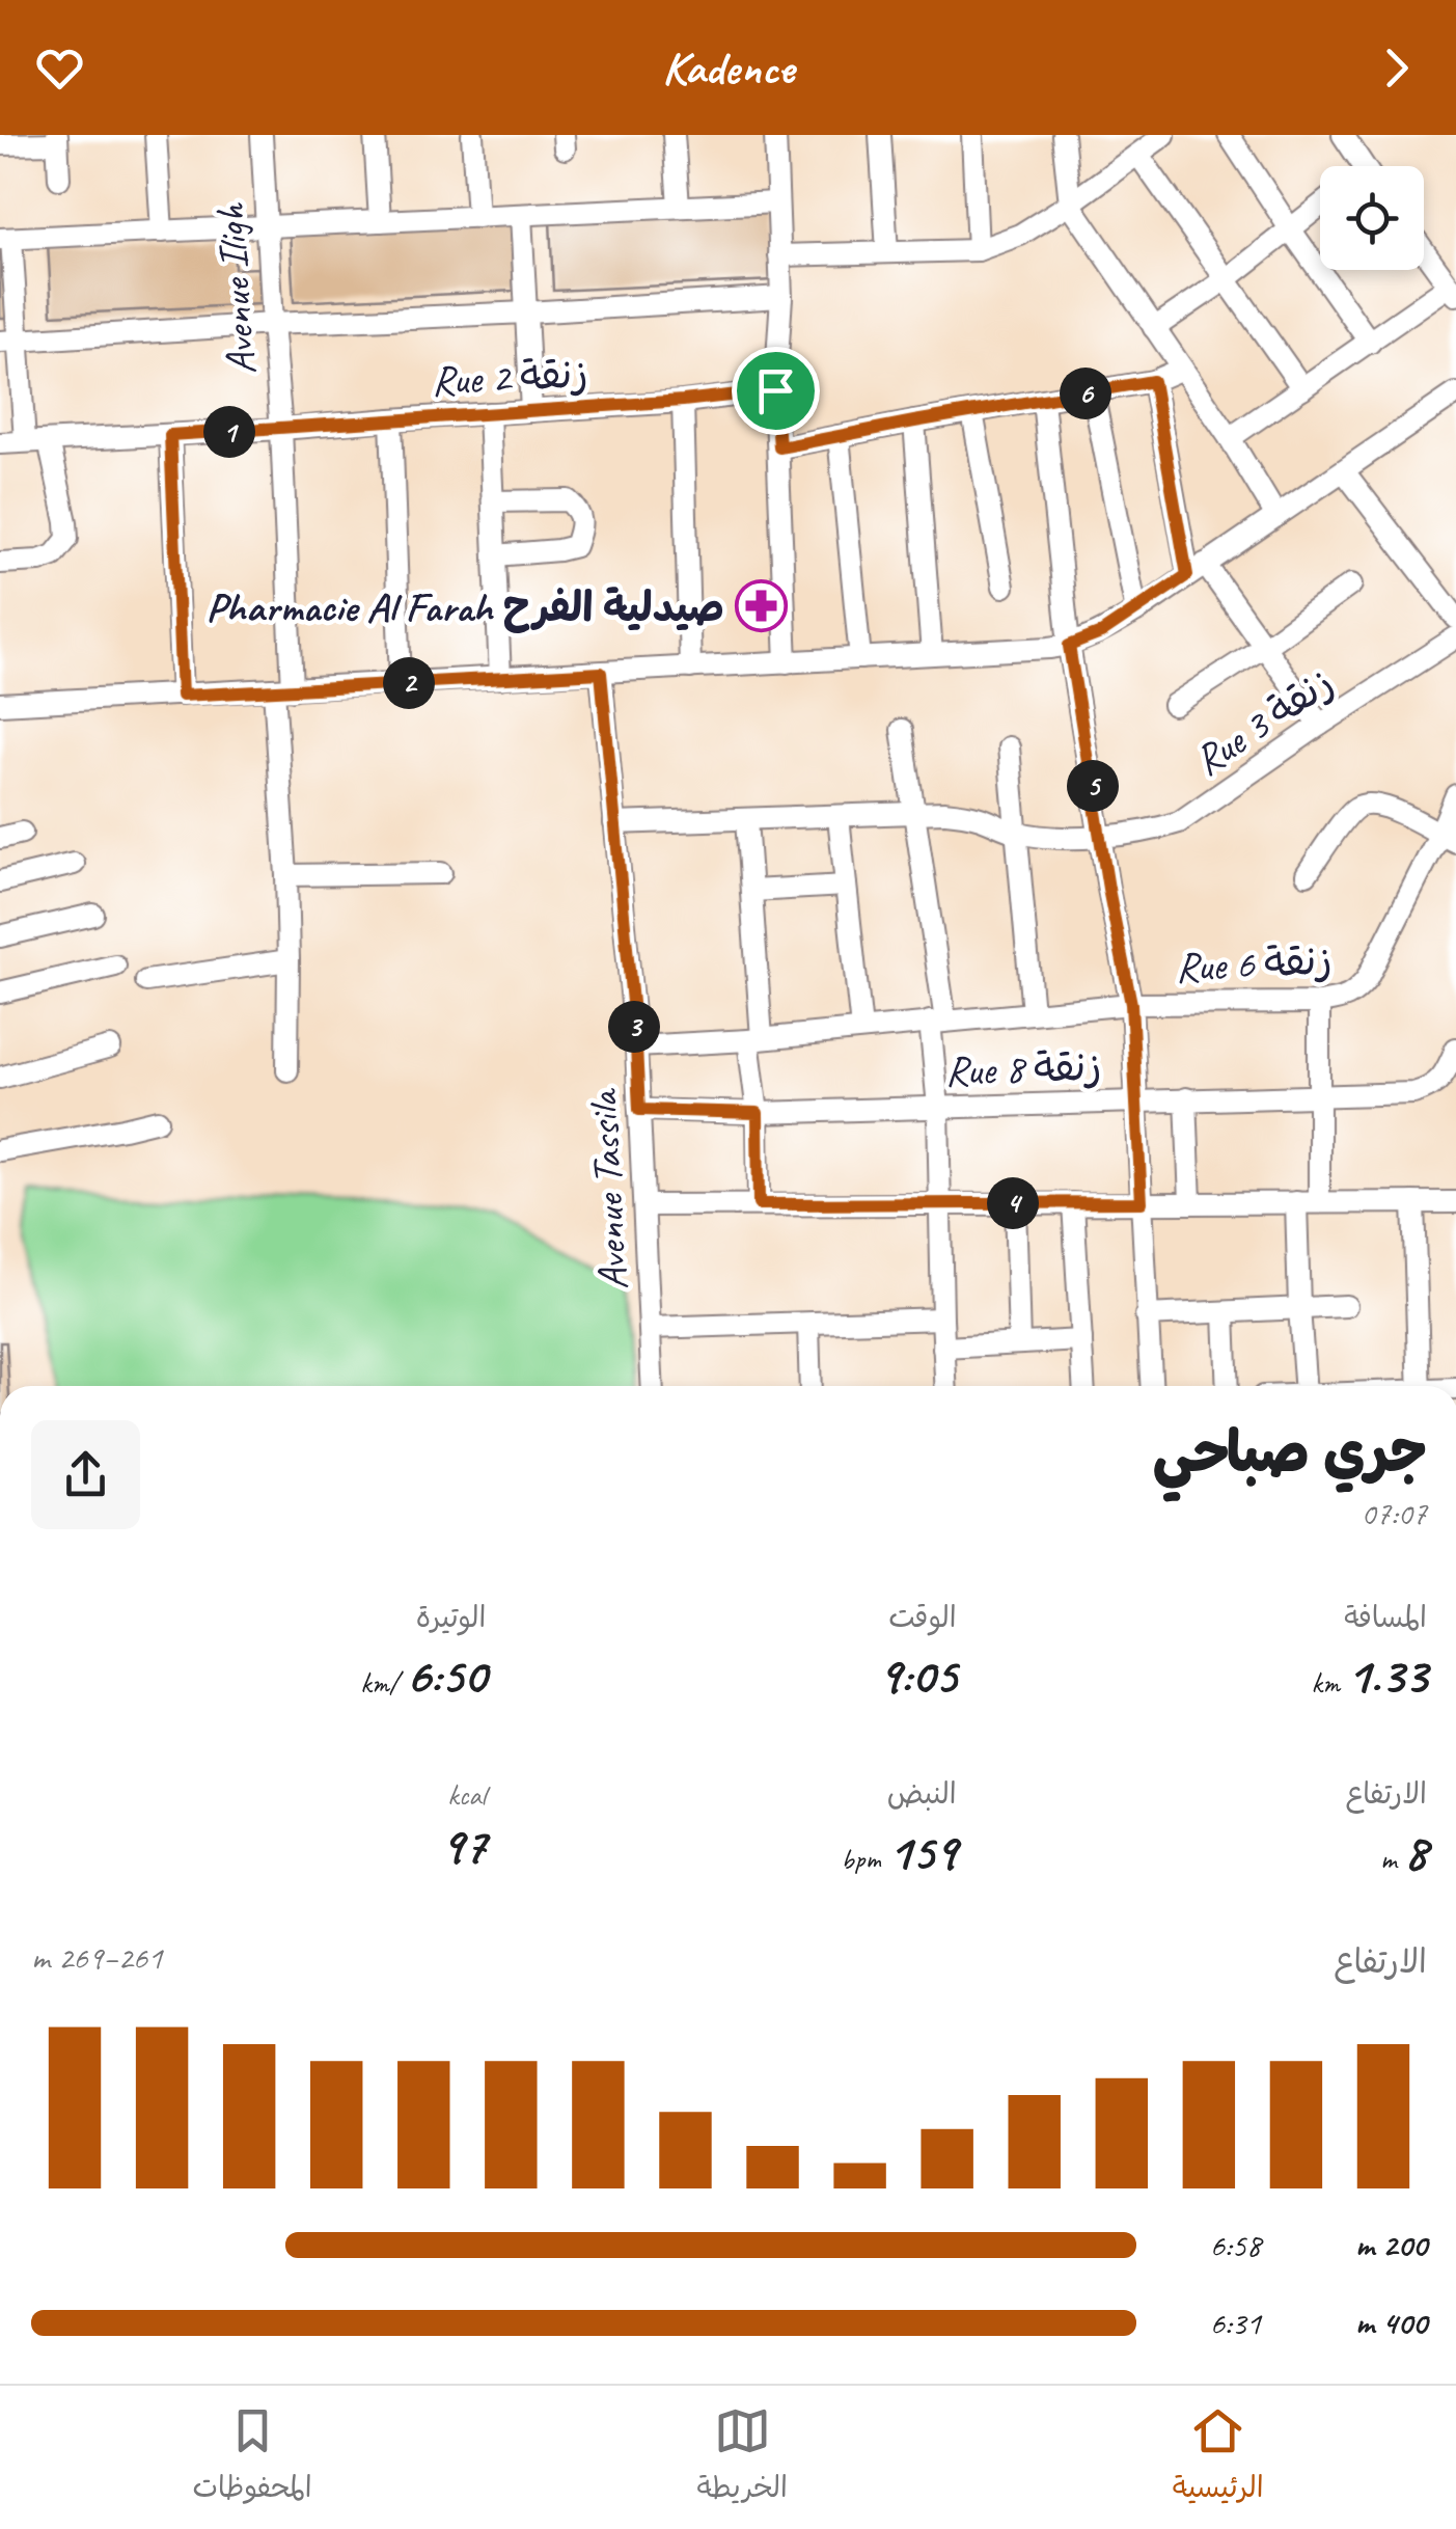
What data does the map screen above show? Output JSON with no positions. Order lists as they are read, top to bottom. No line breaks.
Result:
{"streets":{"street":["Avenue Iligh","Rue 2 زنقة","Rue 3 زنقة","Rue 6 زنقة","Rue 8 زنقة","Avenue Tassila"]},"crossings":[["Avenue Iligh","Rue 2 زنقة"],["Rue 3 زنقة","Avenue Tassila"],["Rue 6 زنقة","Avenue Tassila"],["Rue 8 زنقة","Avenue Tassila"]],"places":{"pharmacy":["Pharmacie Al Farah صيدلية الفرح"]},"page":{"header":"Kadence","pins":["6","1","2","5","3","4"],"heading":["جري صباحي","07:07"],"stats":[["المسافة","1.33 km"],["الوقت","9:05"],["الوتيرة","6:50 /km"],["الارتفاع","8 m"],["النبض","159 bpm"],["kcal","97"]],"chart":["الارتفاع","261–269 m"],"list":[{"name":"200 m","note":"6:58"},{"name":"400 m","note":"6:31"}],"tabs":["الرئيسية","الخريطة","المحفوظات"]}}
